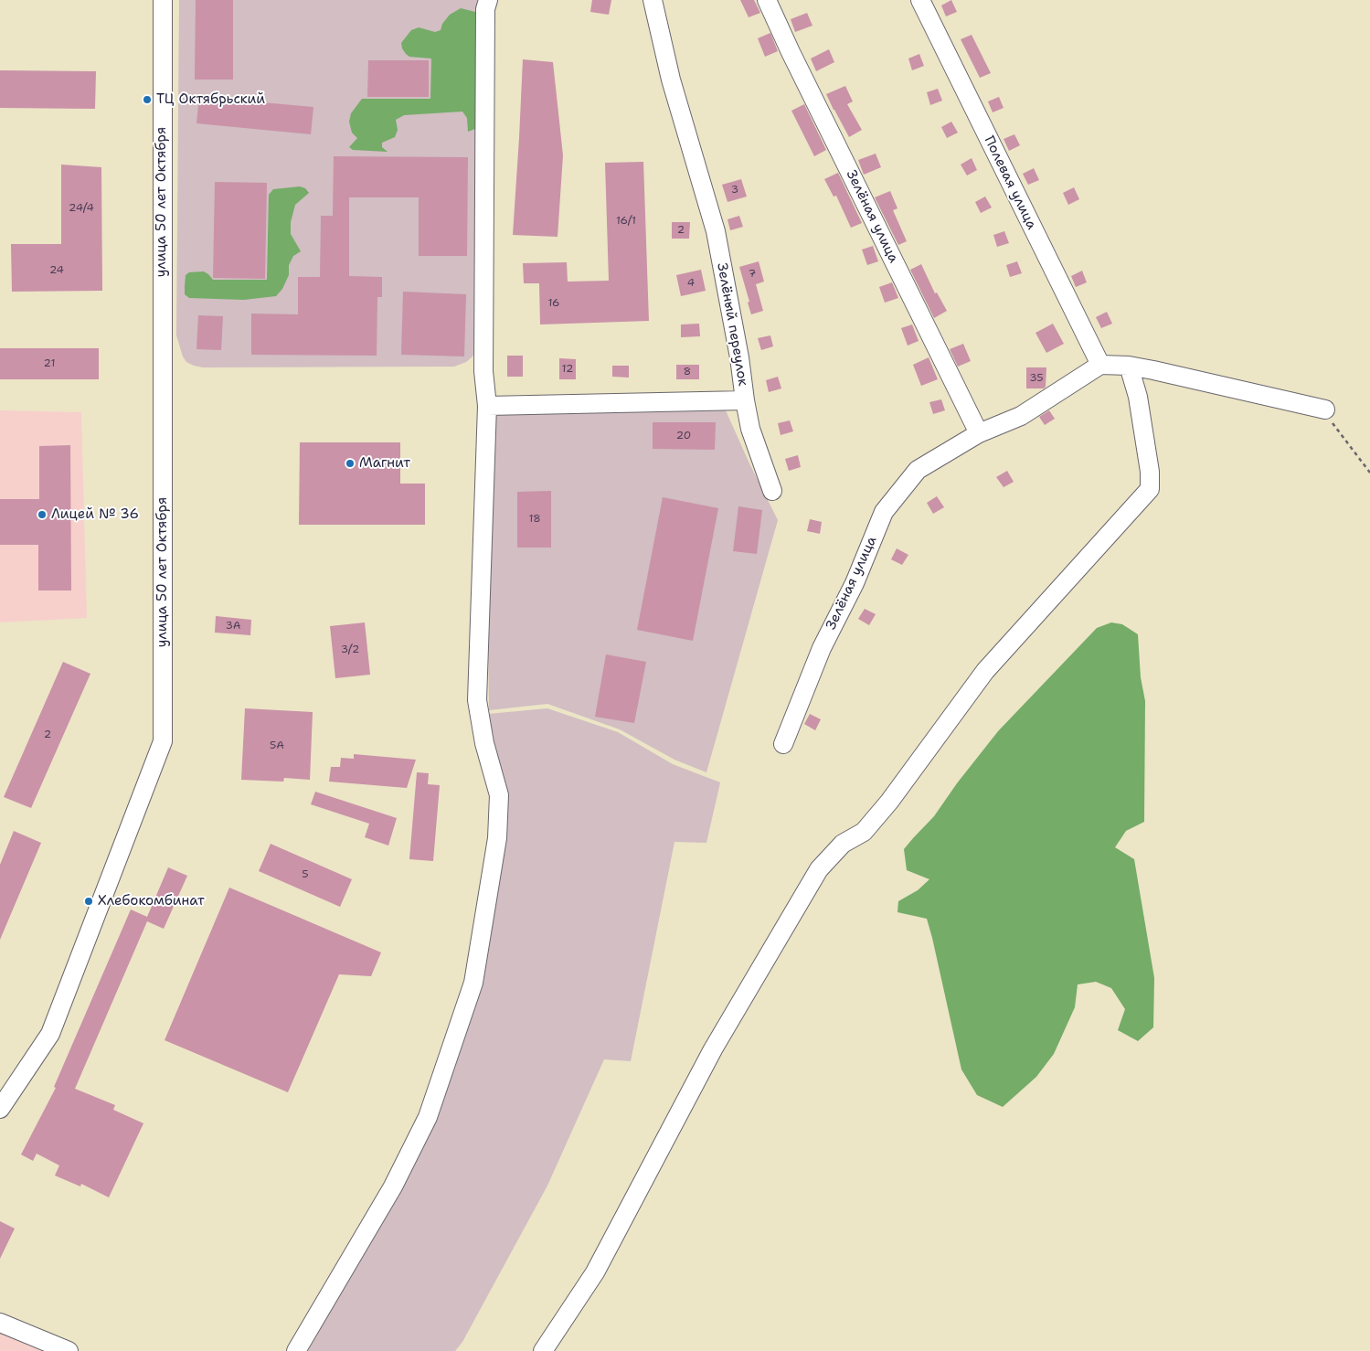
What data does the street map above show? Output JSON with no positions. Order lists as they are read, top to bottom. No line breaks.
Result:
{"streets":{"street":["Полевая улица","улица 50 лет Октября","Зелёная улица","Зелёный переулок"]},"crossings":[["Полевая улица","Зелёная улица"]],"places":["ТЦ Октябрьский","Магнит","Лицей № 36","Хлебокомбинат"],"house_numbers":["3","24/4","16/1","2","24","7","4","16","21","12","8","35","20","18","3А","3/2","2","5А","5"]}
